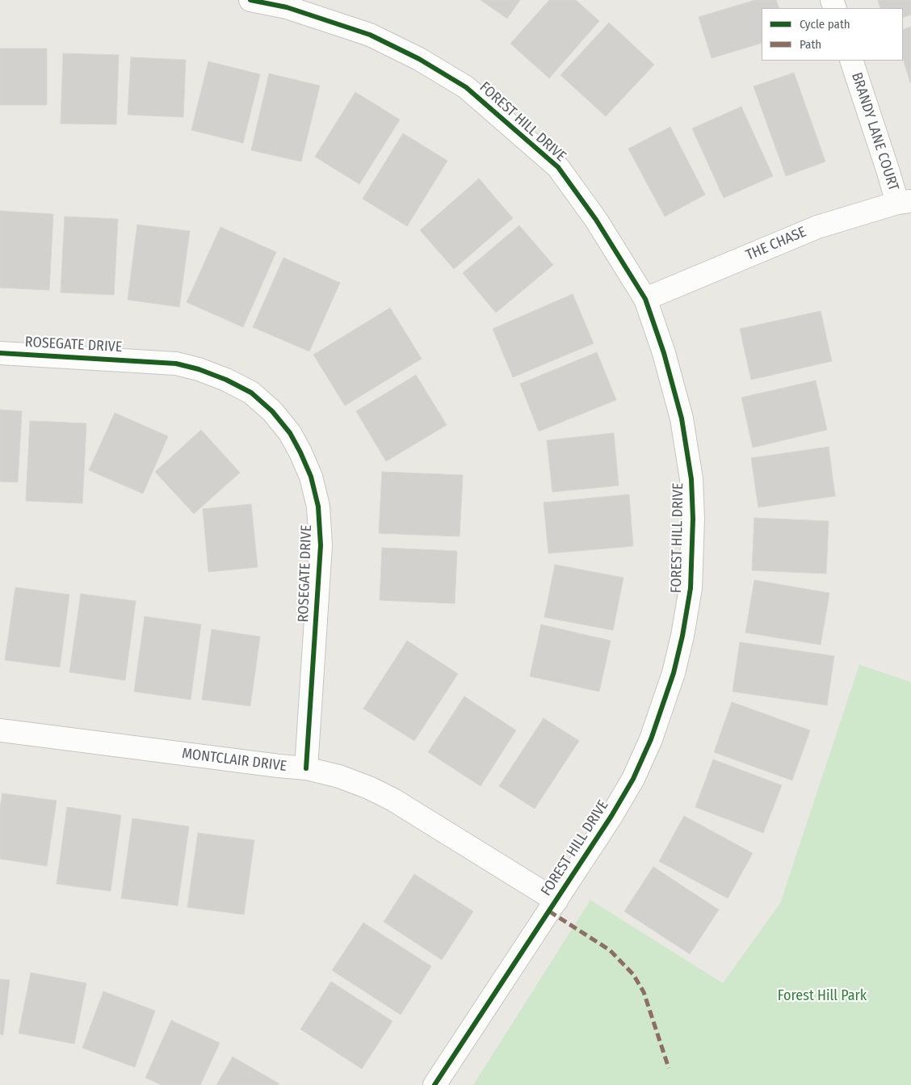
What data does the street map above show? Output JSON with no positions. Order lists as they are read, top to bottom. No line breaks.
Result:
{"streets":{"street":["FOREST HILL DRIVE","BRANDY LANE COURT","THE CHASE","ROSEGATE DRIVE","MONTCLAIR DRIVE"]},"crossings":[["FOREST HILL DRIVE","THE CHASE"],["FOREST HILL DRIVE","MONTCLAIR DRIVE"],["BRANDY LANE COURT","THE CHASE"],["ROSEGATE DRIVE","MONTCLAIR DRIVE"]],"parks":["Forest Hill Park"],"legend":["Cycle path","Path"]}
